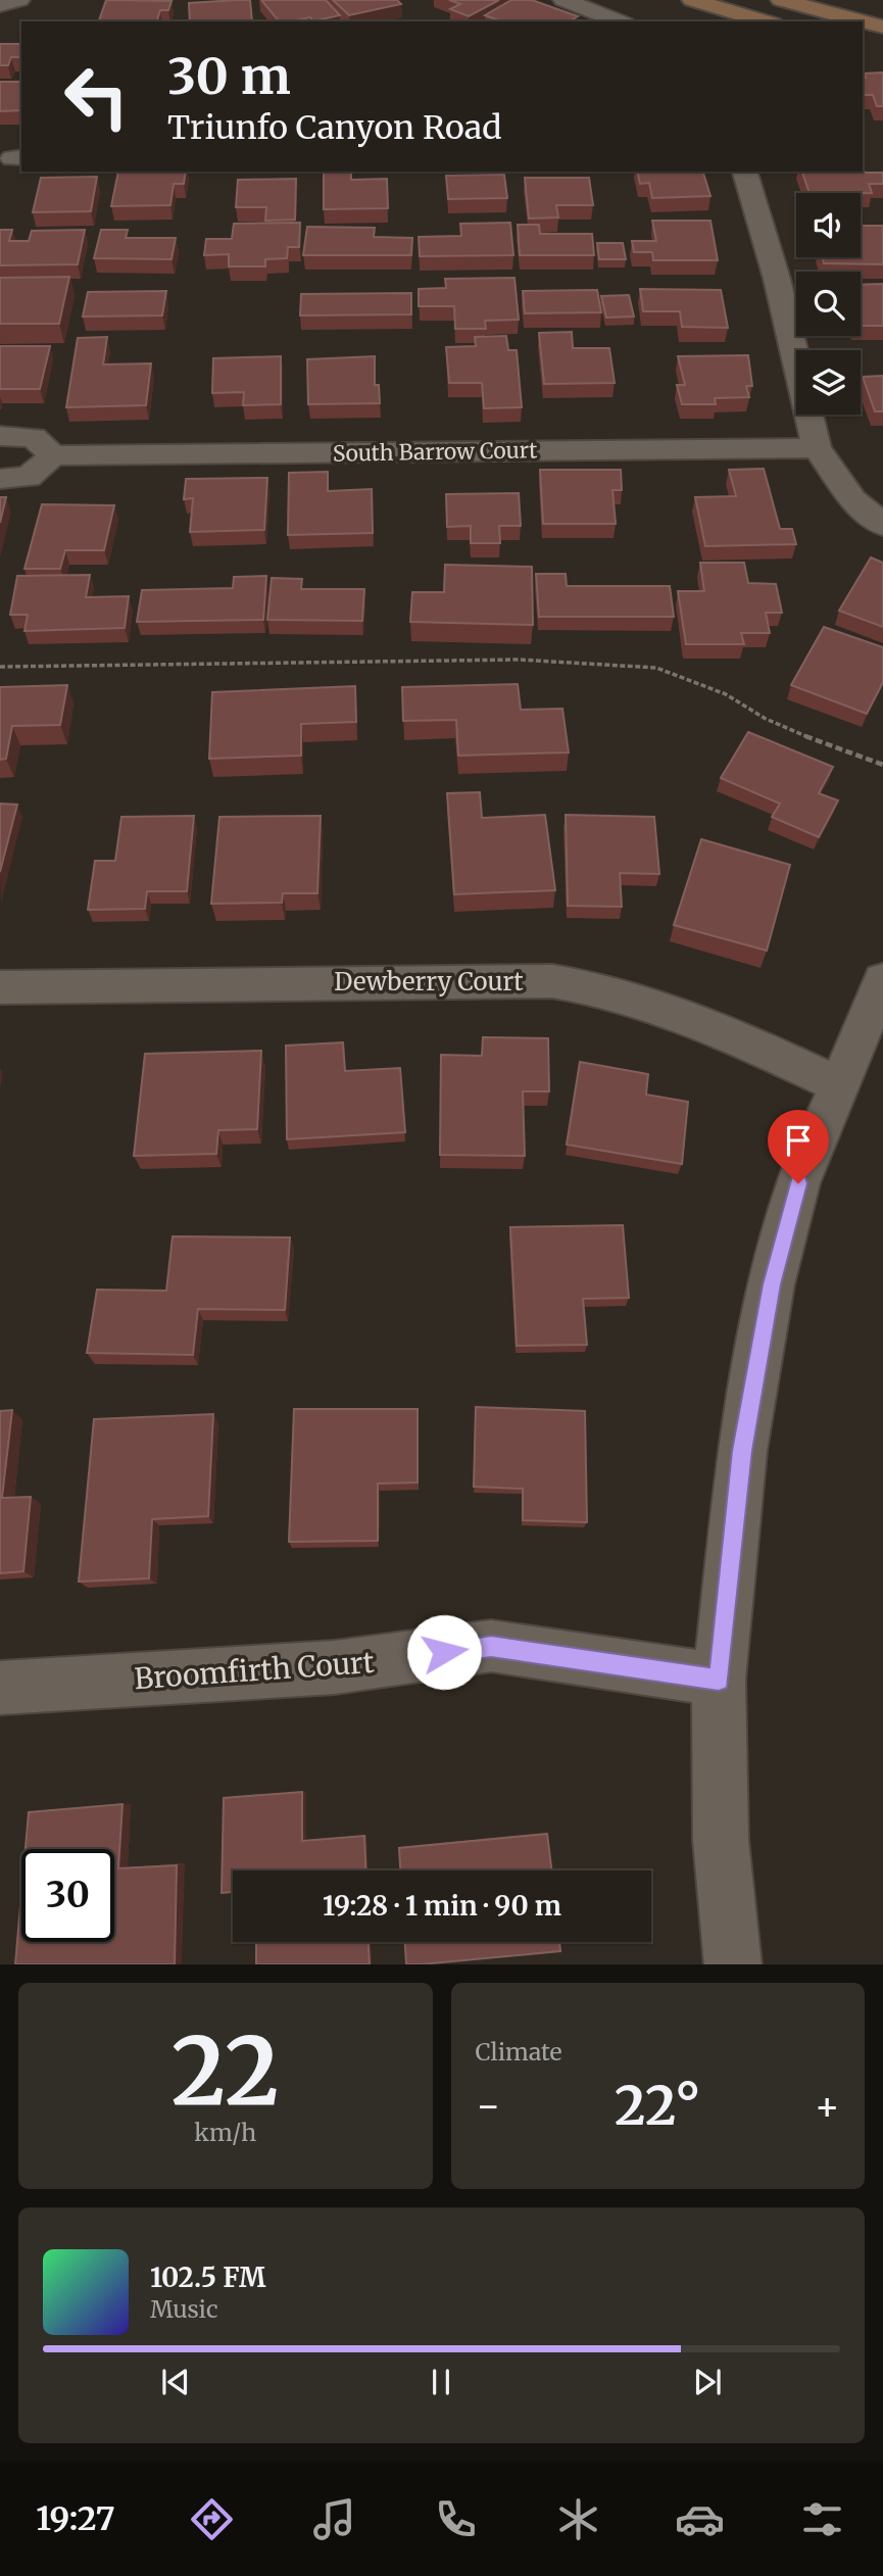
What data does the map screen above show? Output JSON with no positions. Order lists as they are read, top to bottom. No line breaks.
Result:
{"streets":{"street":["South Barrow Court","Dewberry Court","Broomfirth Court"]},"page":{"turn":["30 m","Triunfo Canyon Road"],"limit":"30","trip":"19:28 · 1 min · 90 m","tile":[["22","km/h"],"Climate"],"heat":["−","22°","+"],"song":["102.5 FM","Music"],"tabs":"19:27"}}
